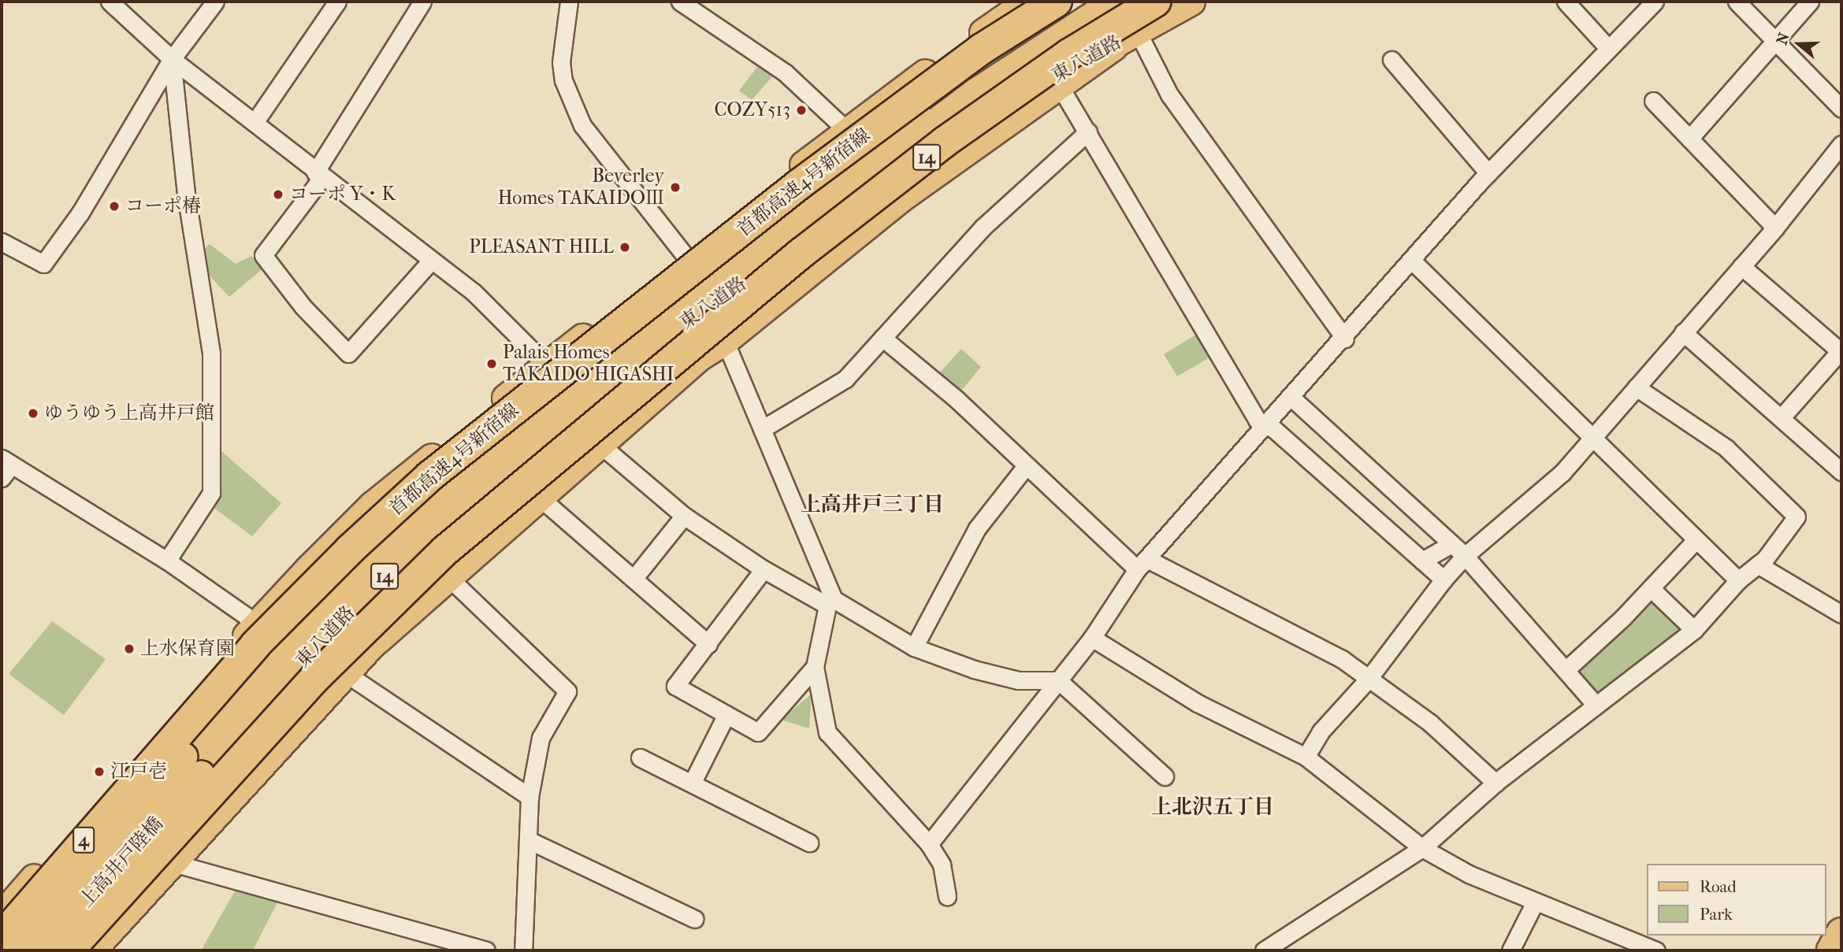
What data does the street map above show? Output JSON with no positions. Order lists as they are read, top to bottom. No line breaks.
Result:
{"streets":{"highway":["首都高速4号新宿線","4","上高井戸陸橋"],"main road":["東八道路","14"]},"crossings":[["東八道路","14"],["東八道路","上高井戸陸橋"]],"districts":["上高井戸三丁目","上北沢五丁目"],"places":["COZY513","Beverley Homes TAKAIDOⅢ","コーポ Y・K","コーポ椿","PLEASANT HILL","Palais Homes TAKAIDO HIGASHI","ゆうゆう上高井戸館","上水保育園","江戸壱"],"legend":["Road","Park"],"north":"left"}
